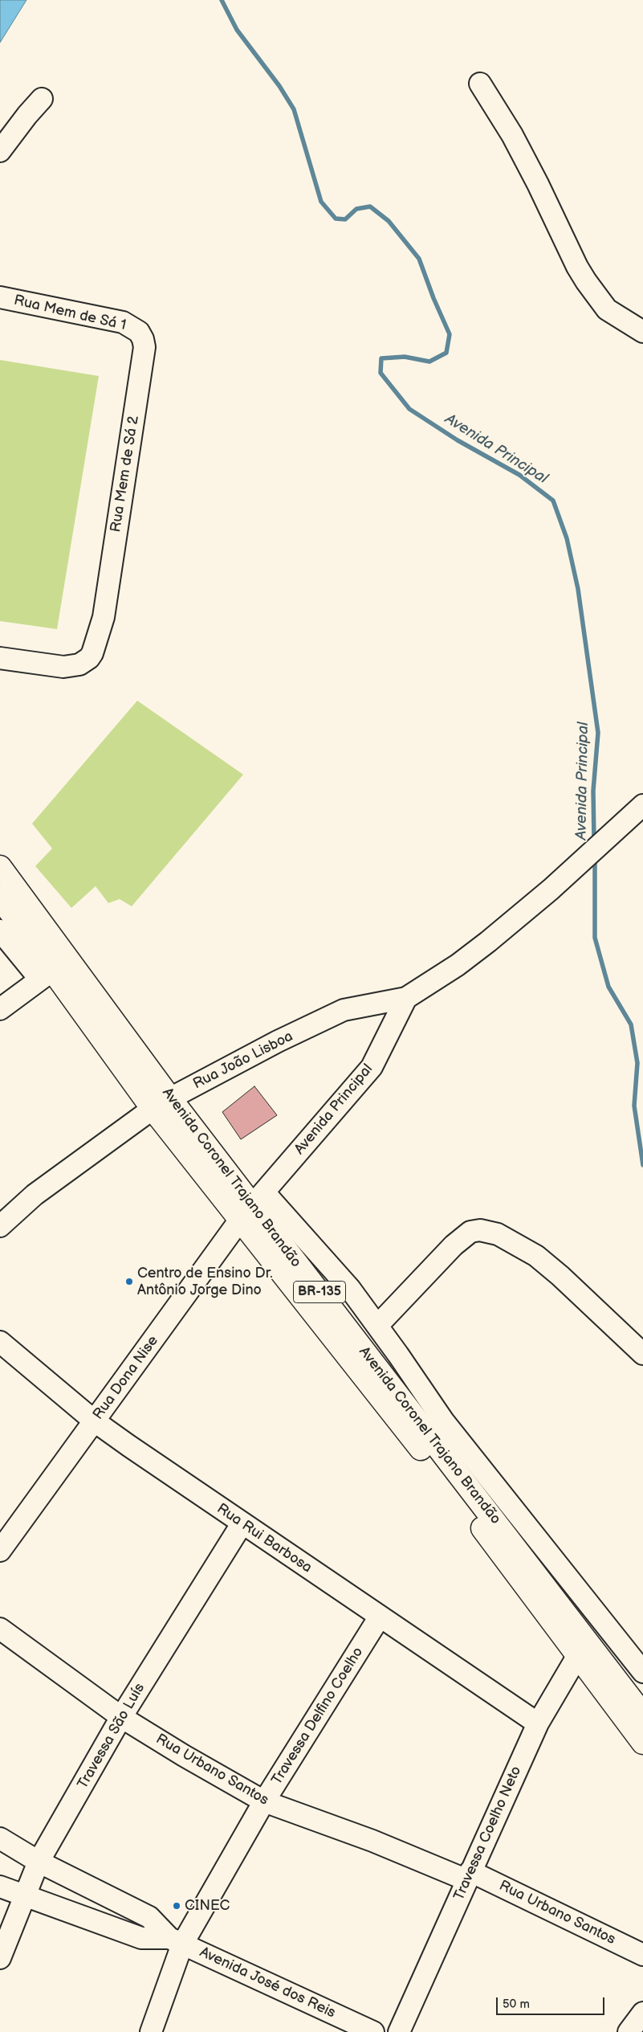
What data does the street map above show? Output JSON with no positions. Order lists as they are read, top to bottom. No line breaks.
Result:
{"streets":{"main road":["Avenida Coronel Trajano Brandão","BR-135"],"street":["Rua Mem de Sá 1","Rua Mem de Sá 2","Rua João Lisboa","Avenida Principal","Rua Dona Nise","Rua Rui Barbosa","Travessa Delfino Coelho","Travessa São Luís","Rua Urbano Santos","Travessa Coelho Neto","Avenida José dos Reis"]},"crossings":[["Rua Mem de Sá 1","Rua Mem de Sá 2"],["Rua João Lisboa","Avenida Principal"],["Rua João Lisboa","Avenida Coronel Trajano Brandão"],["Avenida Principal","Avenida Coronel Trajano Brandão"],["Avenida Principal","Rua Dona Nise"],["Avenida Coronel Trajano Brandão","Rua Dona Nise"],["Avenida Coronel Trajano Brandão","Travessa Coelho Neto"],["Rua Dona Nise","Rua Rui Barbosa"],["Rua Rui Barbosa","Travessa Delfino Coelho"],["Rua Rui Barbosa","Travessa São Luís"],["Rua Rui Barbosa","Travessa Coelho Neto"],["Travessa Delfino Coelho","Rua Urbano Santos"],["Travessa Delfino Coelho","Avenida José dos Reis"],["Travessa São Luís","Rua Urbano Santos"],["Travessa São Luís","Avenida José dos Reis"],["Rua Urbano Santos","Travessa Coelho Neto"]],"water":["Avenida Principal"],"places":["Centro de Ensino Dr. Antônio Jorge Dino","CINEC"],"scale_bar":"50 m"}
